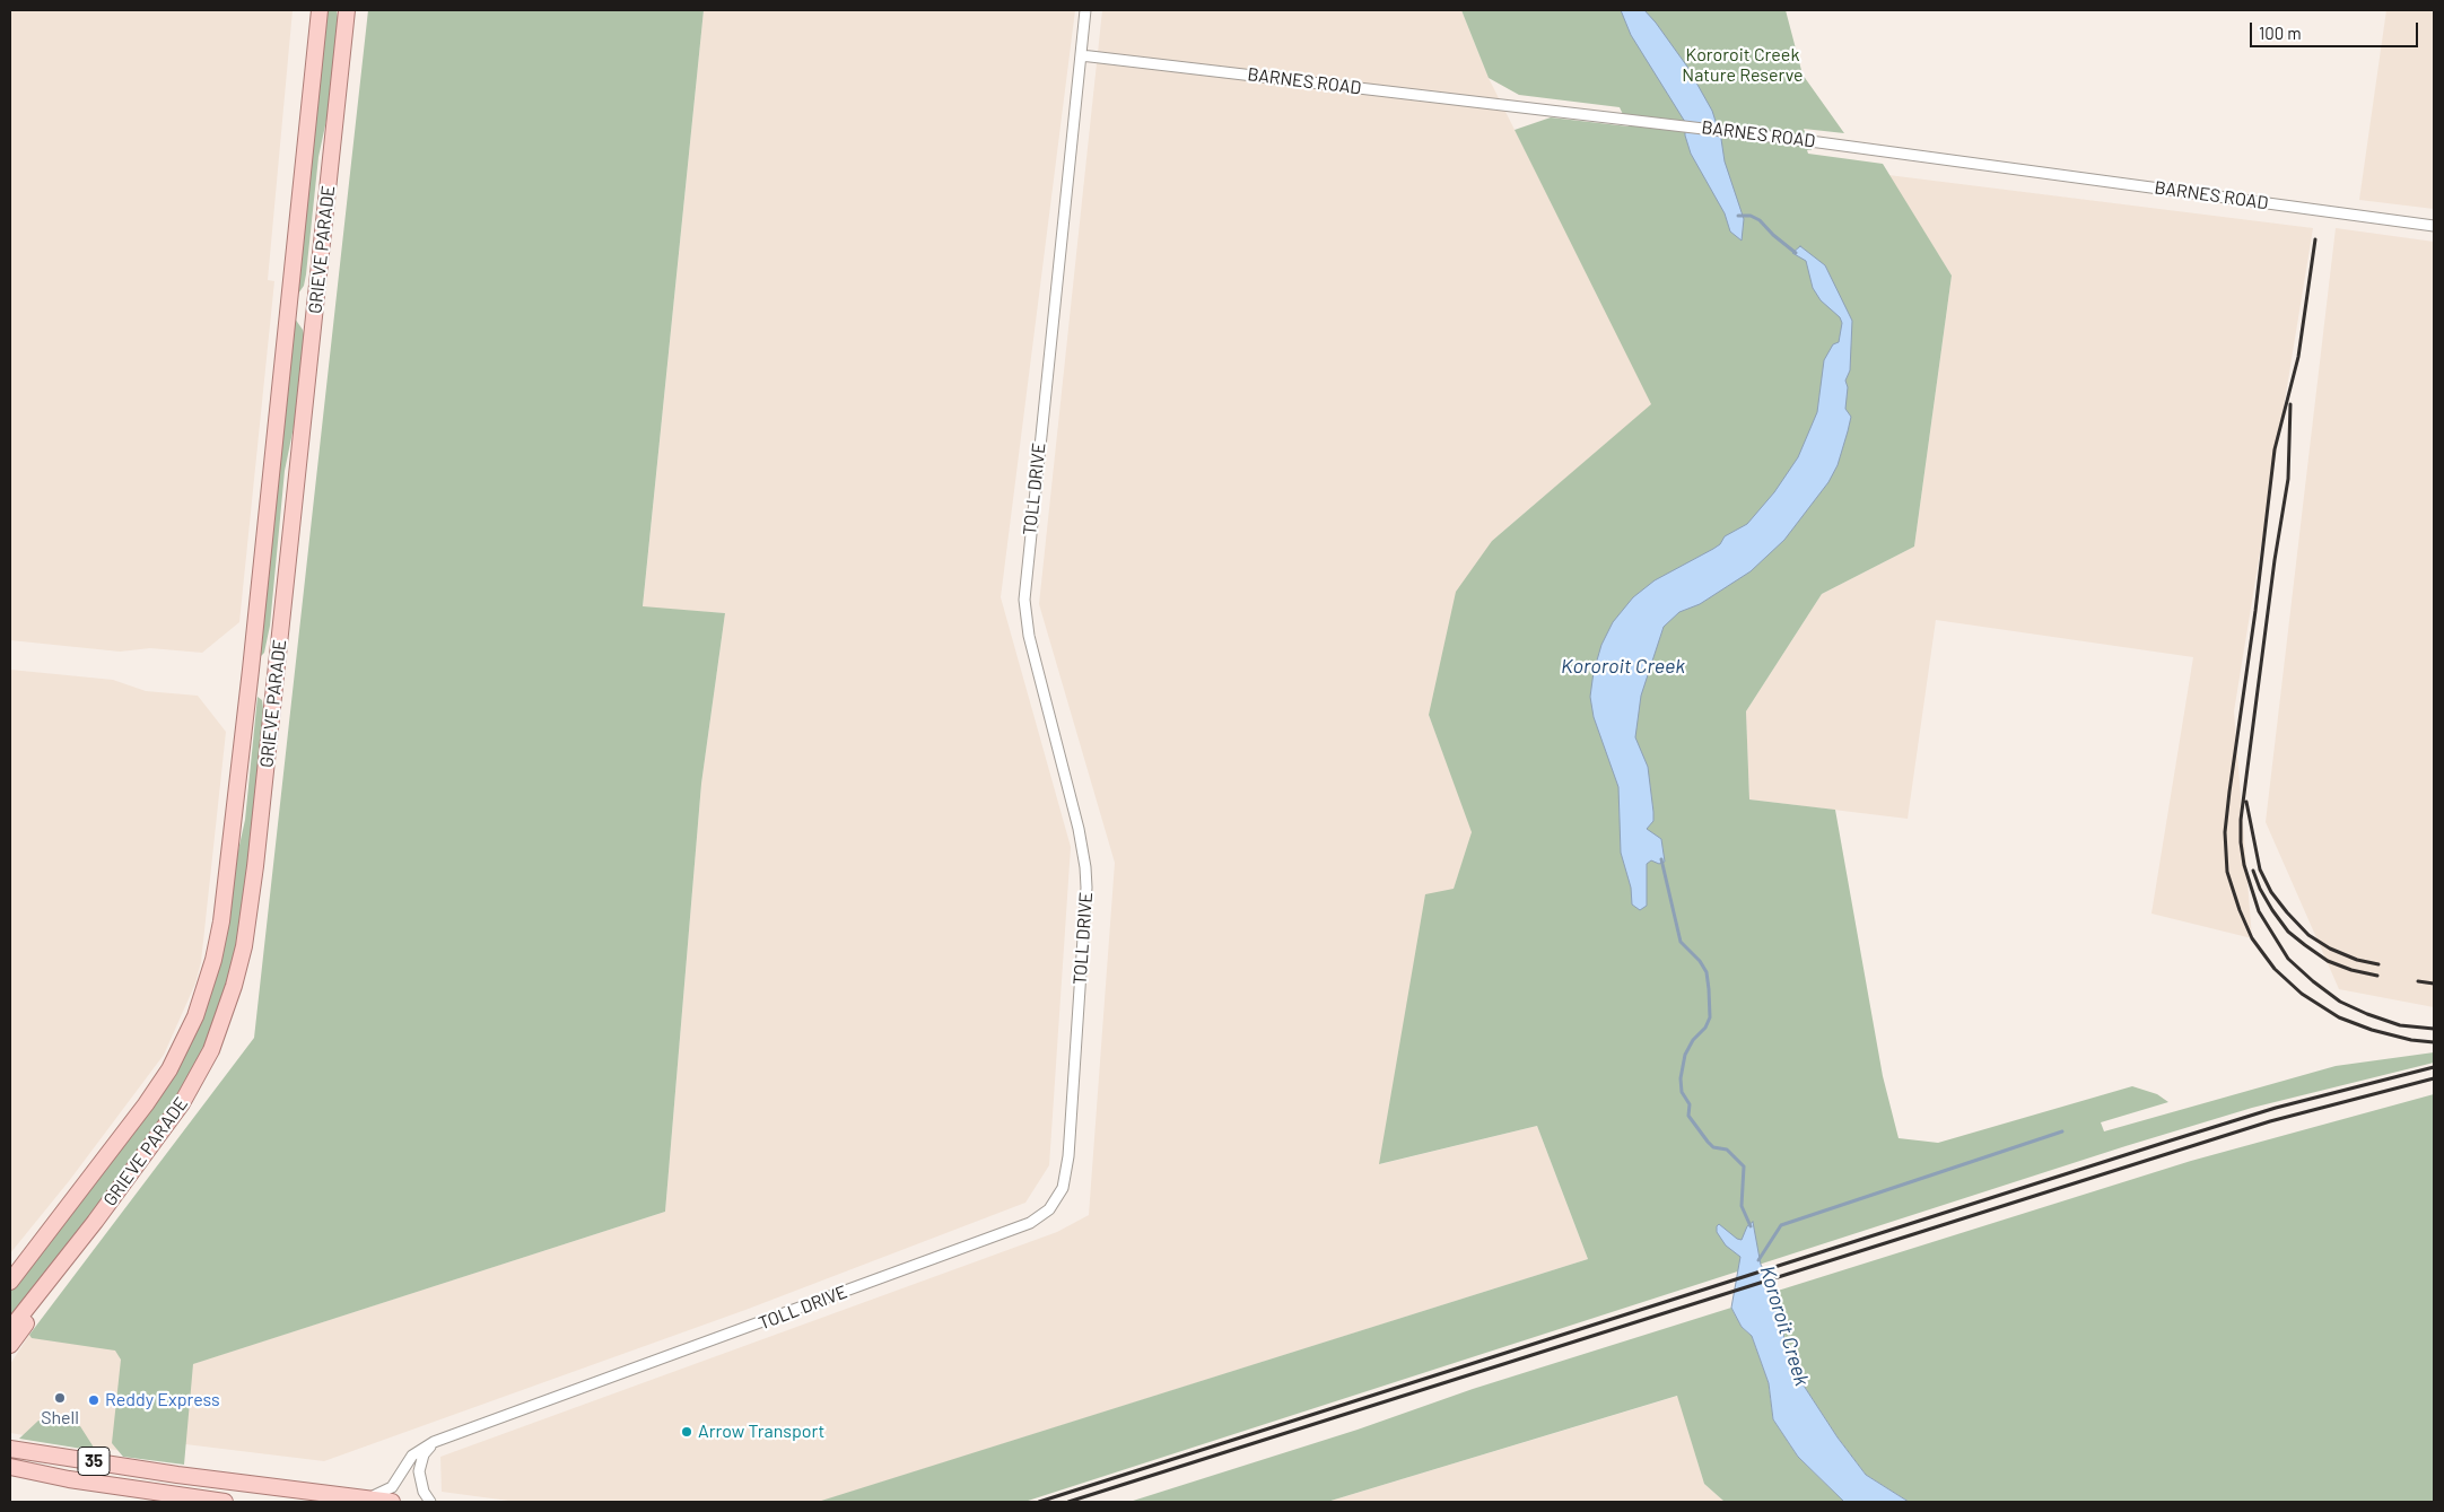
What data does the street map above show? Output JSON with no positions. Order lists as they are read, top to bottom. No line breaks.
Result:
{"streets":{"main road":["GRIEVE PARADE","35"],"street":["BARNES ROAD","TOLL DRIVE"]},"crossings":[["BARNES ROAD","TOLL DRIVE"],["TOLL DRIVE","35"]],"water":["Kororoit Creek"],"parks":["Kororoit Creek Nature Reserve"],"places":["Shell","Reddy Express","Arrow Transport"],"scale_bar":"100 m"}
